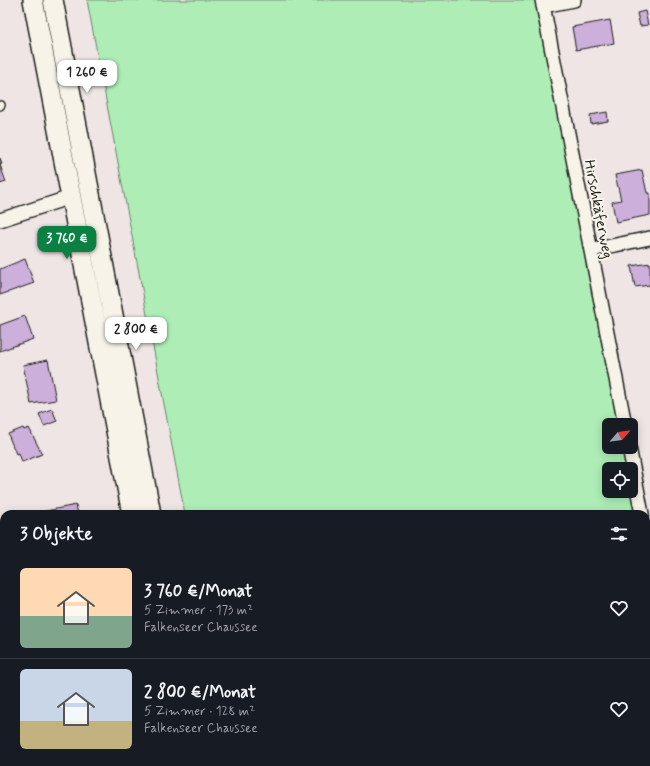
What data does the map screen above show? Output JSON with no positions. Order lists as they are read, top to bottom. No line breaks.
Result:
{"streets":{"street":["Hirschkäferweg"]},"north":"top right","page":{"price":["1 260 €","3 760 €","2 800 €"],"heading":"3 Objekte","list":[{"name":"3 760 €/Monat","note":"5 Zimmer · 173 m² · Falkenseer Chaussee"},{"name":"2 800 €/Monat","note":"5 Zimmer · 128 m² · Falkenseer Chaussee"}]}}
